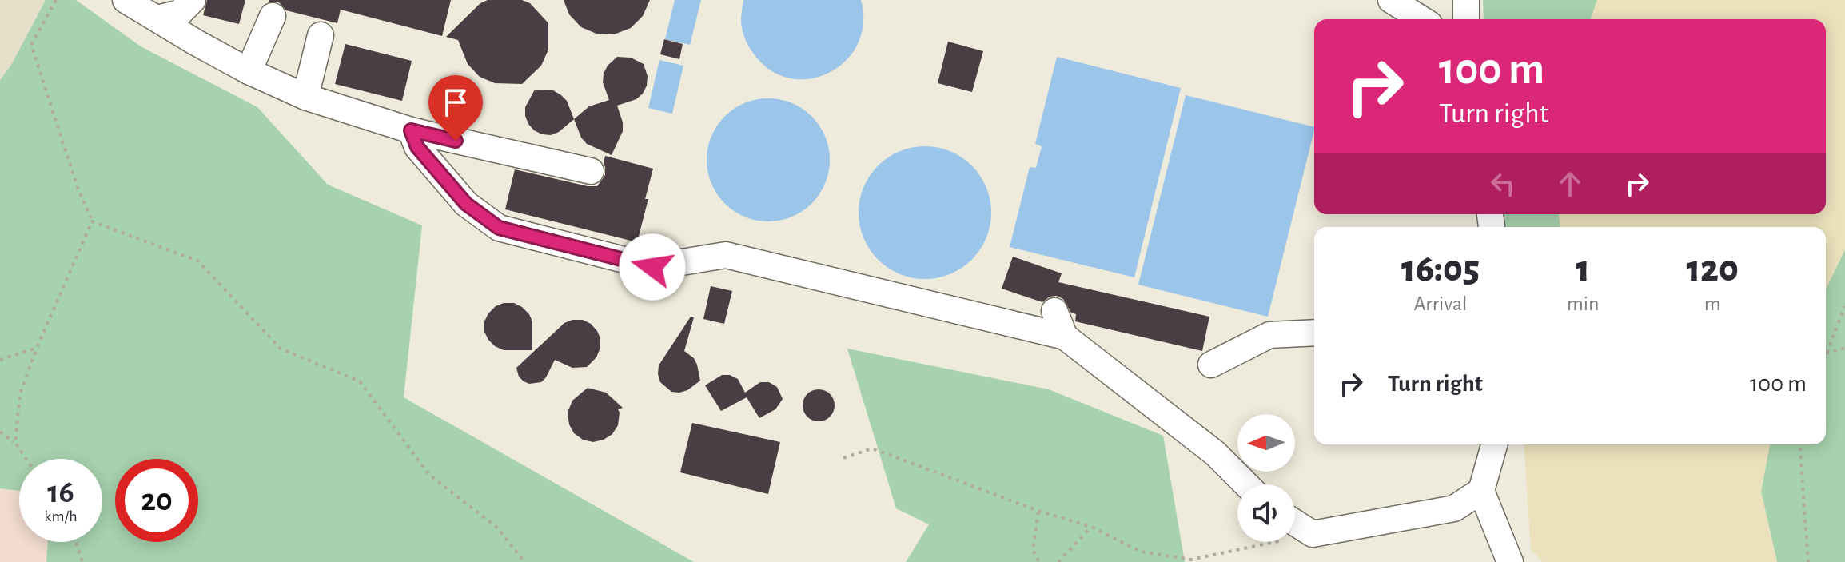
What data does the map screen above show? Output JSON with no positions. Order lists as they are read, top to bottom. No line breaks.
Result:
{"north":"left","page":{"turn":["100 m","Turn right"],"eta":["16:05","Arrival","1","min","120","m"],"list":[{"name":"Turn right","value":"100 m"}],"speed":"16 km/h","limit":"20"}}
